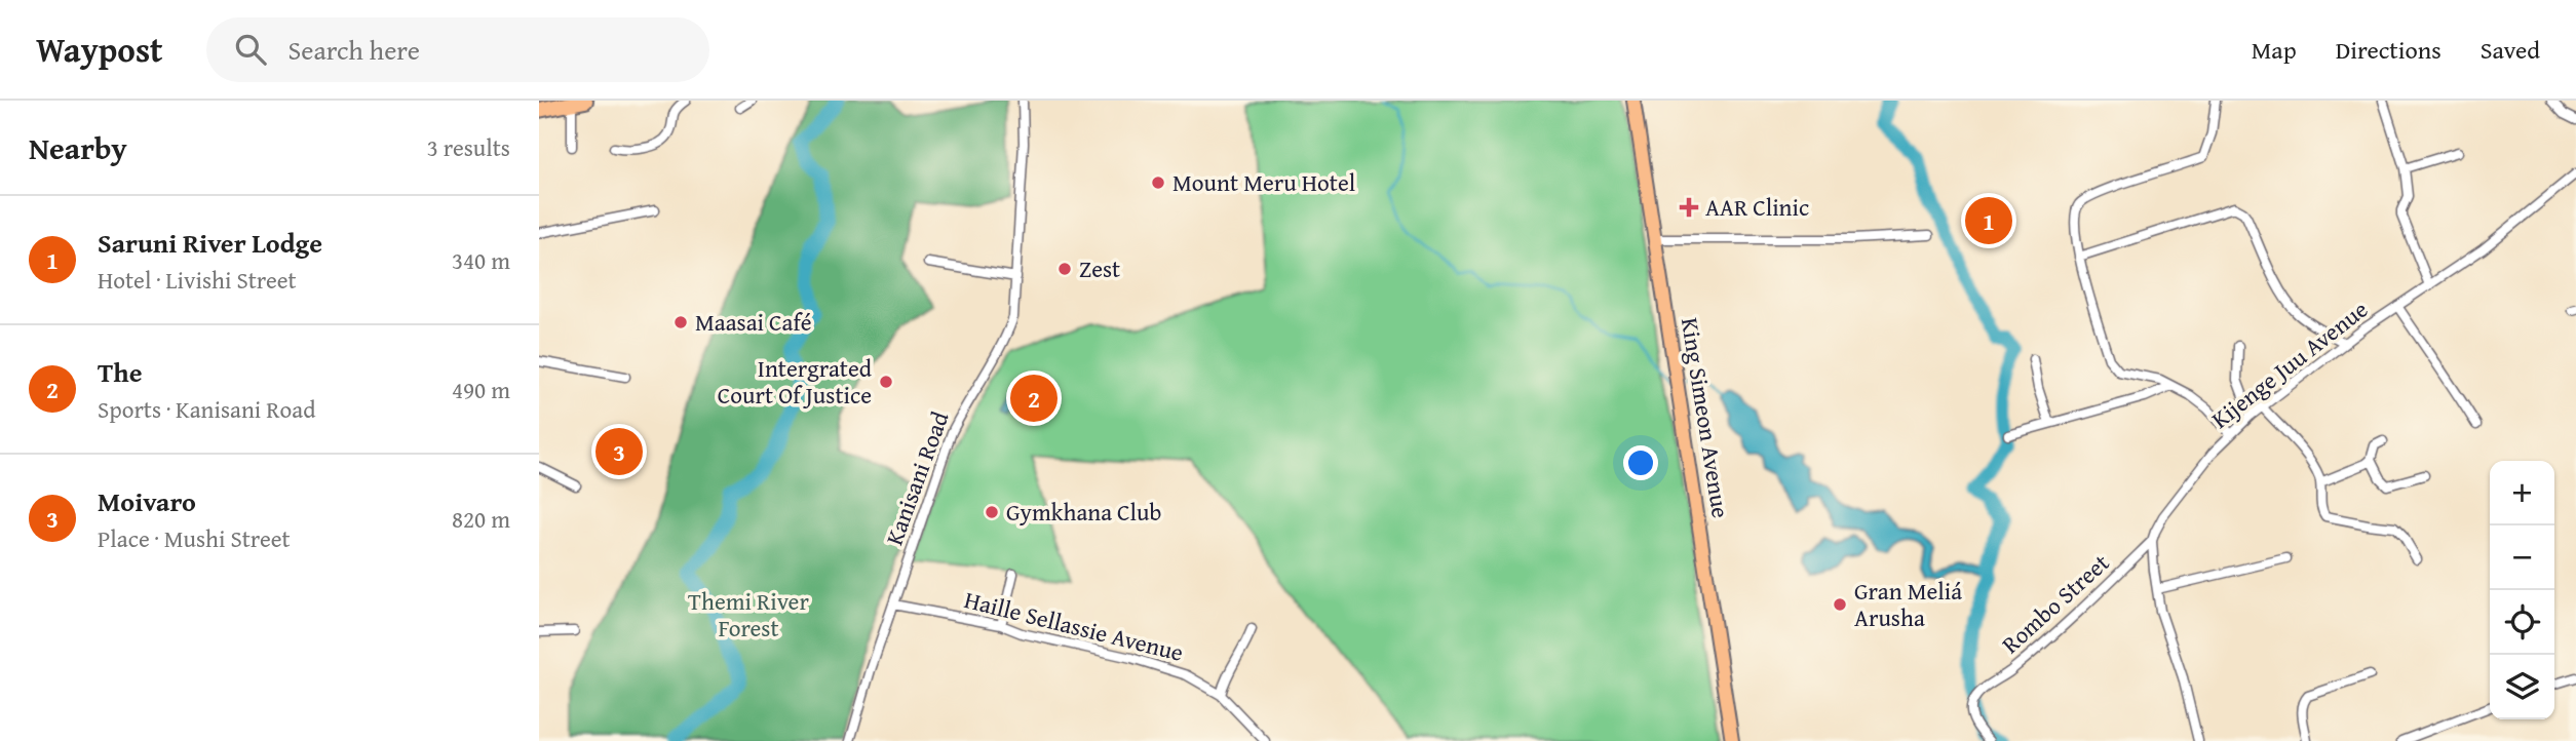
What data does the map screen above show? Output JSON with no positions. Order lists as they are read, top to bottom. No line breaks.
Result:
{"streets":{"main road":["King Simeon Avenue"],"street":["Kijenge Juu Avenue","Kanisani Road","Rombo Street","Haille Sellassie Avenue"]},"crossings":[["Kijenge Juu Avenue","Rombo Street"],["Kanisani Road","Haille Sellassie Avenue"]],"parks":["Themi River Forest"],"places":{"other":["Mount Meru Hotel","Zest","Maasai Café","Intergrated Court Of Justice","Gymkhana Club","Gran Meliá Arusha"],"health":["AAR Clinic"]},"page":{"header":"Waypost","search":"Search here","nav":["Map","Directions","Saved"],"heading":["Nearby","3 results"],"pins":["1","2","3"],"list":[{"mark":"1","name":"Saruni River Lodge","note":"Hotel · Livishi Street","value":"340 m"},{"mark":"2","name":"The","note":"Sports · Kanisani Road","value":"490 m"},{"mark":"3","name":"Moivaro","note":"Place · Mushi Street","value":"820 m"}],"map_buttons":["+","−"]}}
